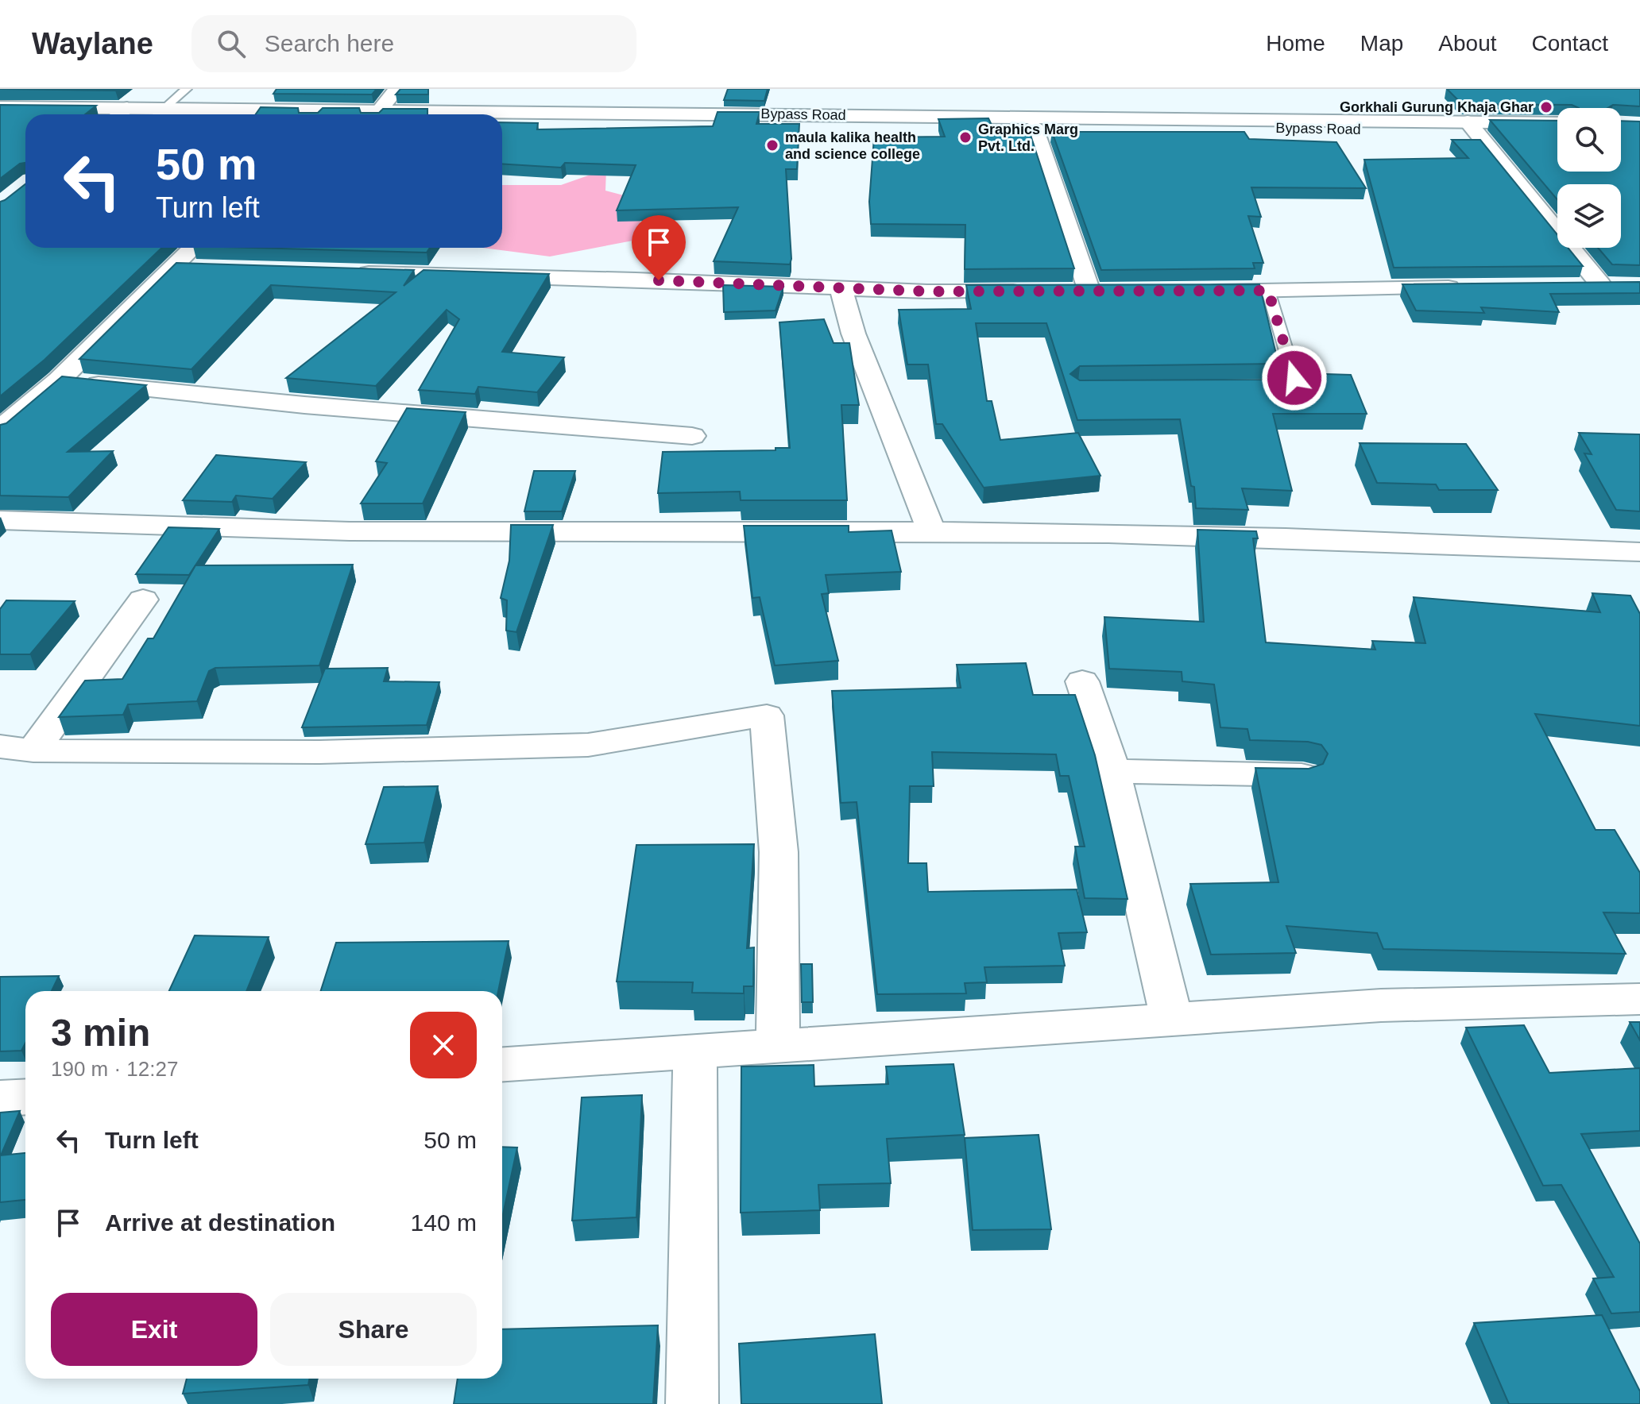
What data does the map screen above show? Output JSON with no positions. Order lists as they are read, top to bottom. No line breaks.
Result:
{"streets":{"main road":["Bypass Road"]},"places":["Gorkhali Gurung Khaja Ghar","Graphics Marg Pvt. Ltd.","maula kalika health and science college"],"page":{"header":"Waylane","search":"Search here","nav":["Home","Map","About","Contact"],"turn":["50 m","Turn left"],"heading":["3 min","190 m · 12:27"],"list":[{"name":"Turn left","value":"50 m"},{"name":"Arrive at destination","value":"140 m"}],"buttons":["Exit","Share"]}}
